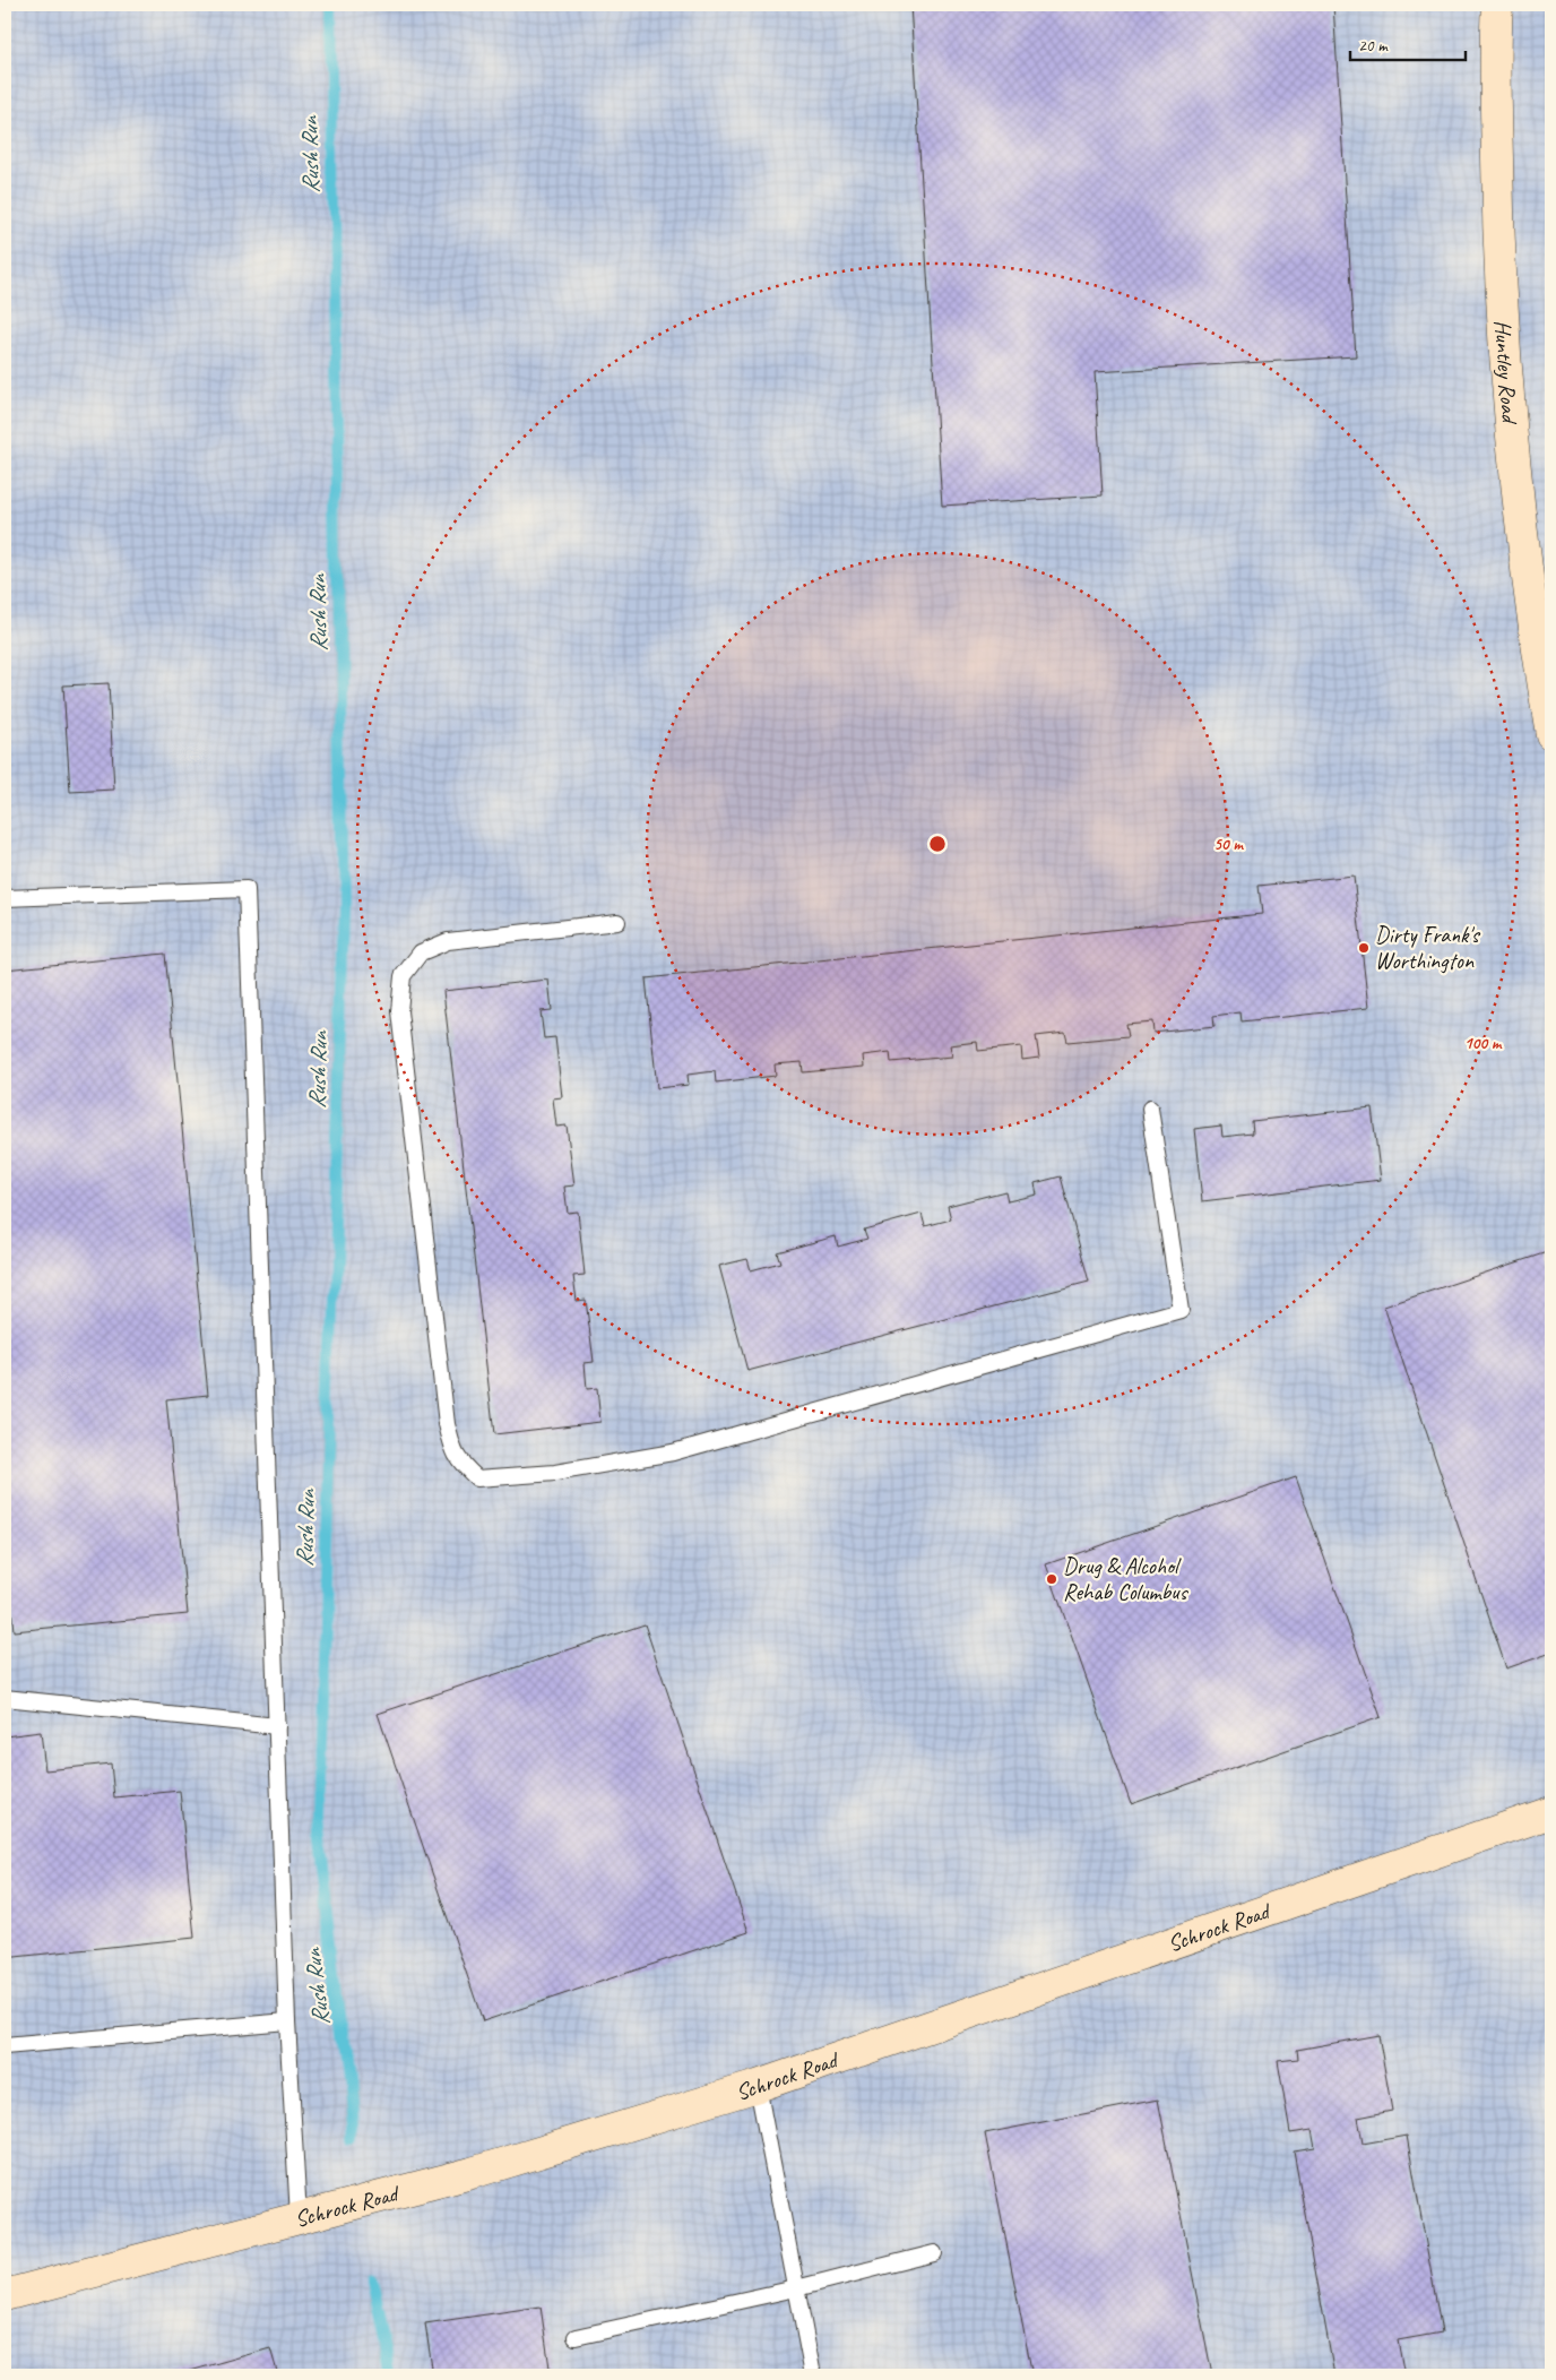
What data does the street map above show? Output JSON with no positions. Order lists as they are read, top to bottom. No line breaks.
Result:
{"streets":{"street":["Huntley Road","Schrock Road"]},"water":["Rush Run"],"places":["Dirty Frank's Worthington","Drug & Alcohol Rehab Columbus"],"scale_bar":"20 m","rings":["50 m","100 m"]}
